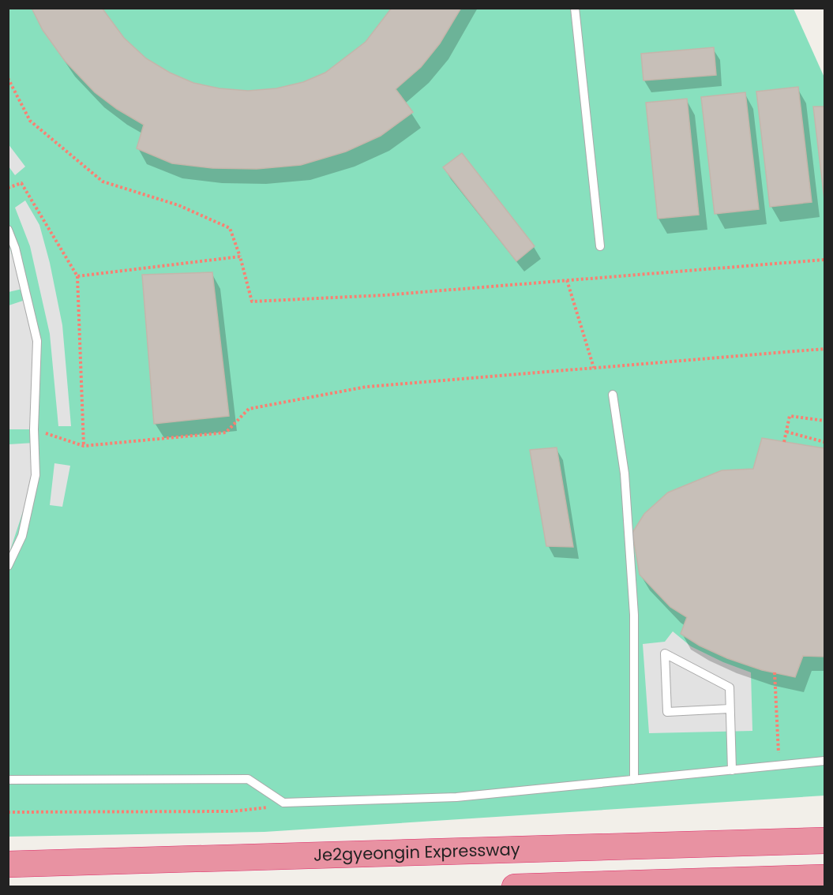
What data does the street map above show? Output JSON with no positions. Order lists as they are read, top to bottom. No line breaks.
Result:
{"streets":{"highway":["Je2gyeongin Expressway"]}}
